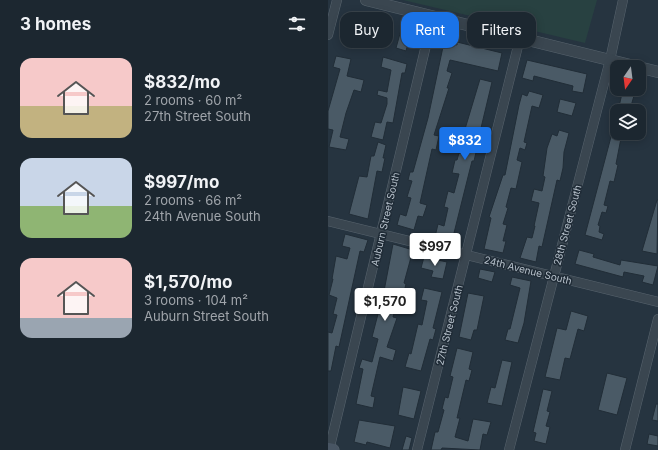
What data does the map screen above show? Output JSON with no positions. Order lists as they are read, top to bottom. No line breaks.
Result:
{"streets":{"street":["Auburn Street South","28th Street South","24th Avenue South","27th Street South"]},"crossings":[["Auburn Street South","24th Avenue South"],["28th Street South","24th Avenue South"],["24th Avenue South","27th Street South"]],"north":"bottom","page":{"heading":"3 homes","chip":["Buy","Rent","Filters"],"list":[{"name":"$832/mo","note":"2 rooms · 60 m² · 27th Street South"},{"name":"$997/mo","note":"2 rooms · 66 m² · 24th Avenue South"},{"name":"$1,570/mo","note":"3 rooms · 104 m² · Auburn Street South"}],"price":["$832","$997","$1,570"]}}
